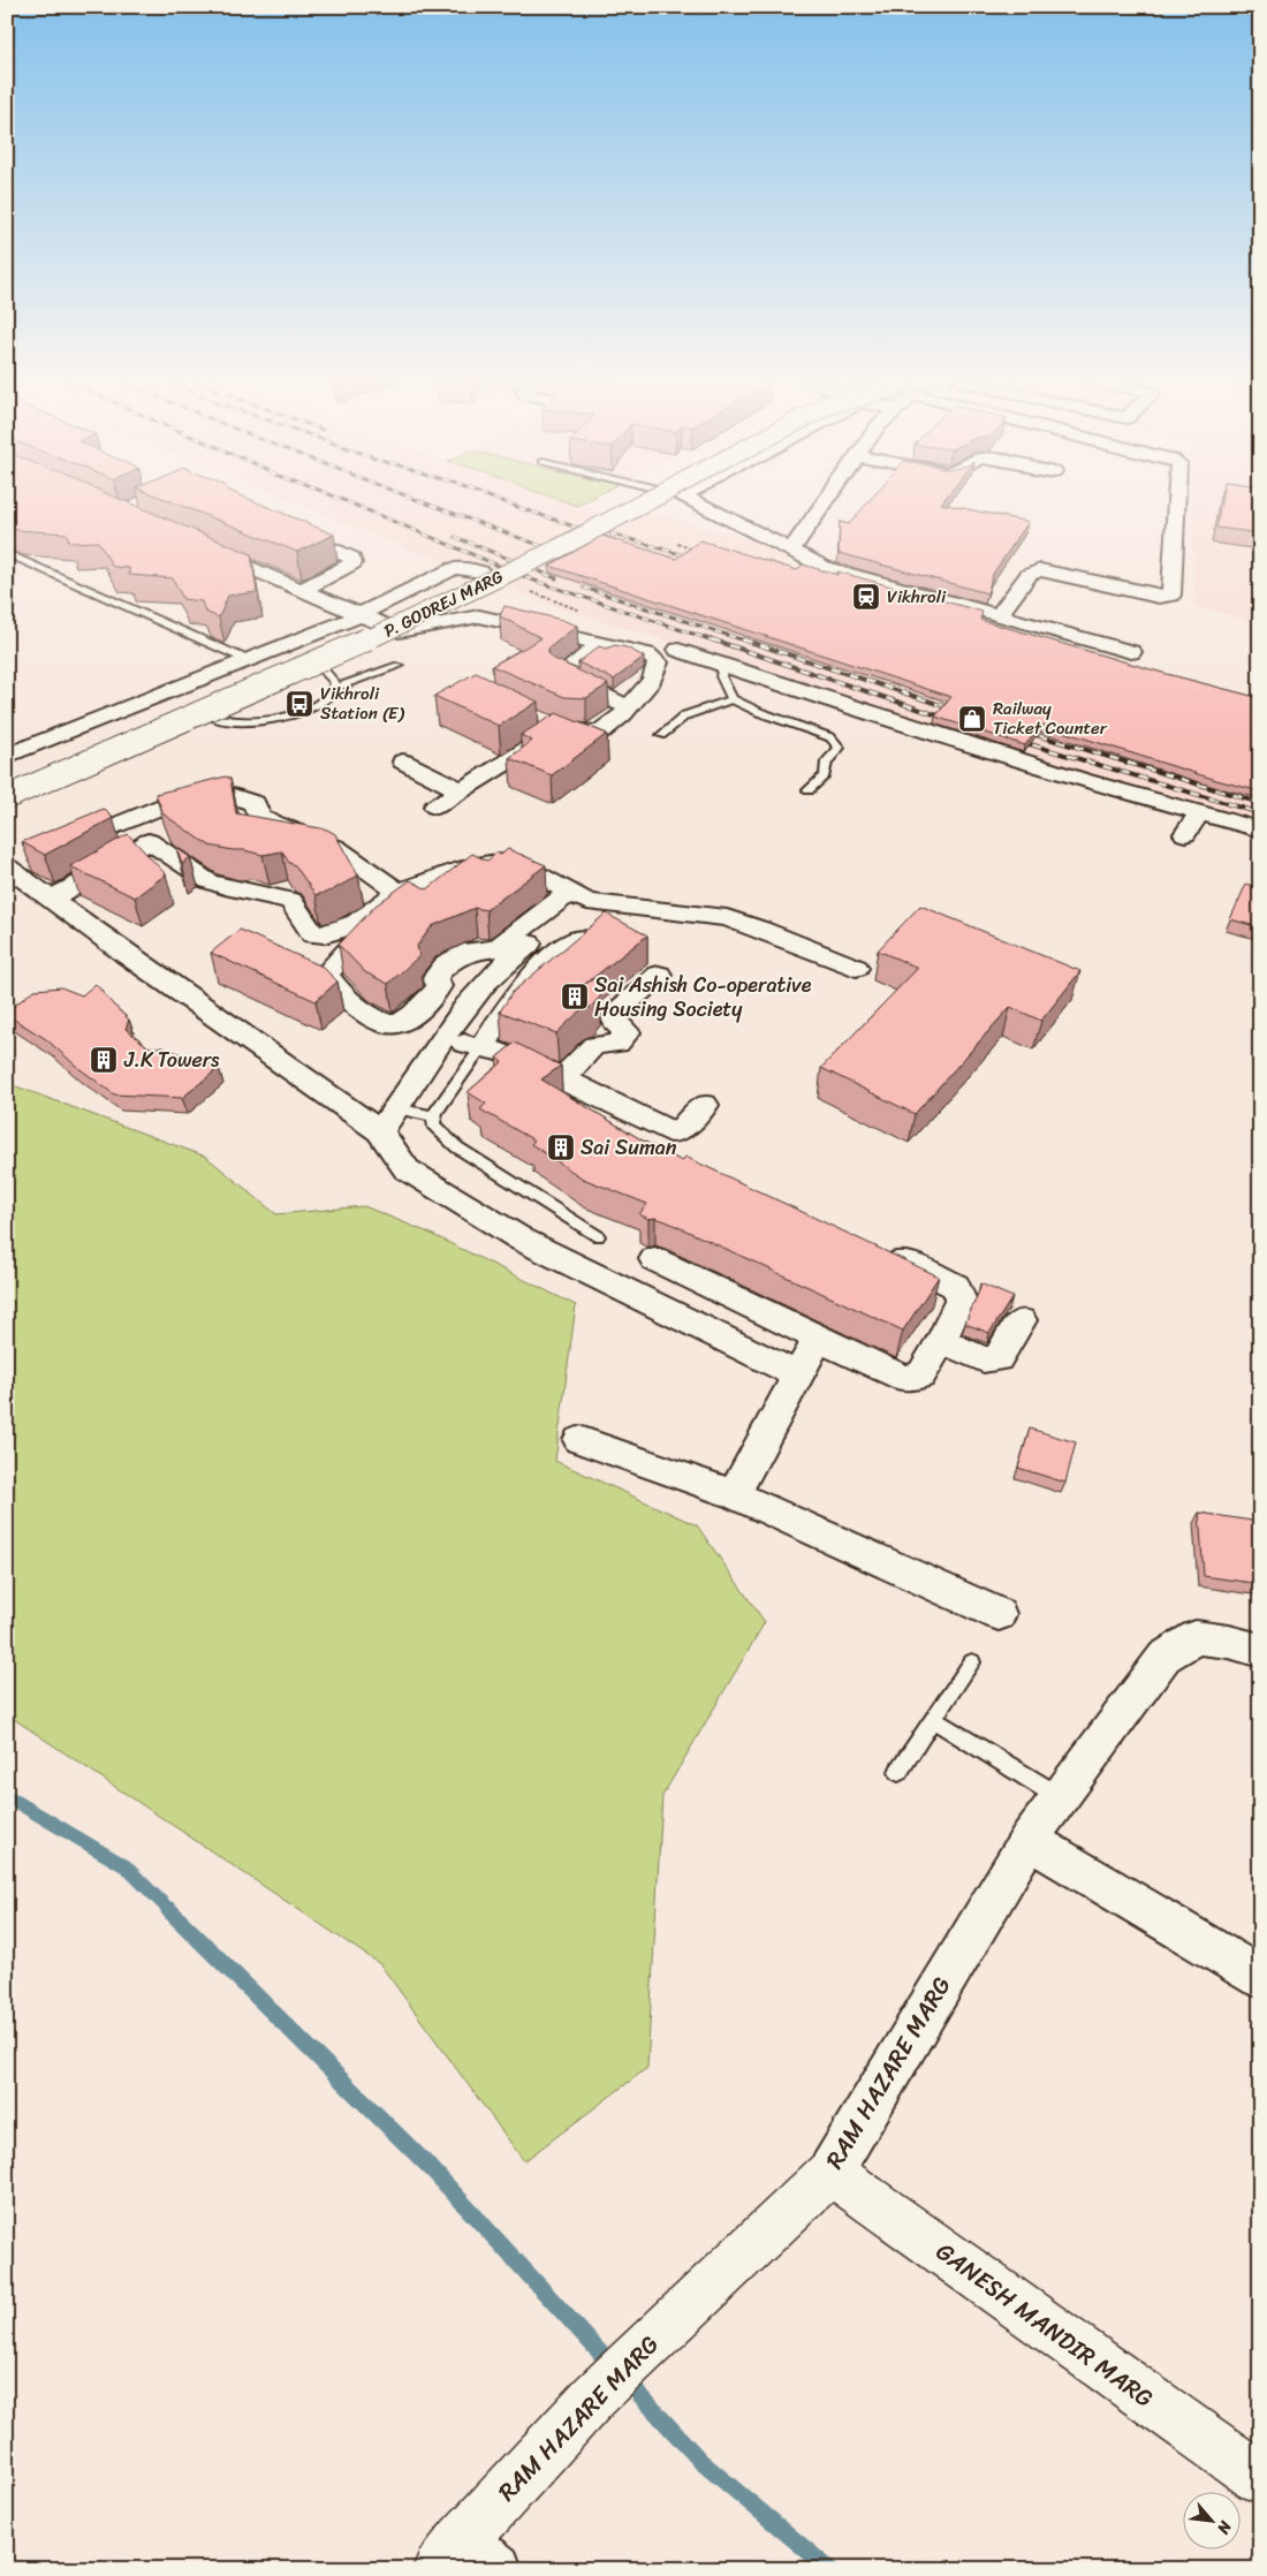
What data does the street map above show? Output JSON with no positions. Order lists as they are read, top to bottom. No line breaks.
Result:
{"streets":{"street":["P. GODREJ MARG","RAM HAZARE MARG","GANESH MANDIR MARG"]},"crossings":[["RAM HAZARE MARG","GANESH MANDIR MARG"]],"places":{"station":["Vikhroli"],"bus stop":["Vikhroli Station (E)"],"shop":["Railway Ticket Counter"],"building":["Sai Ashish Co-operative Housing Society","J.K Towers","Sai Suman"]},"north":"bottom right"}
